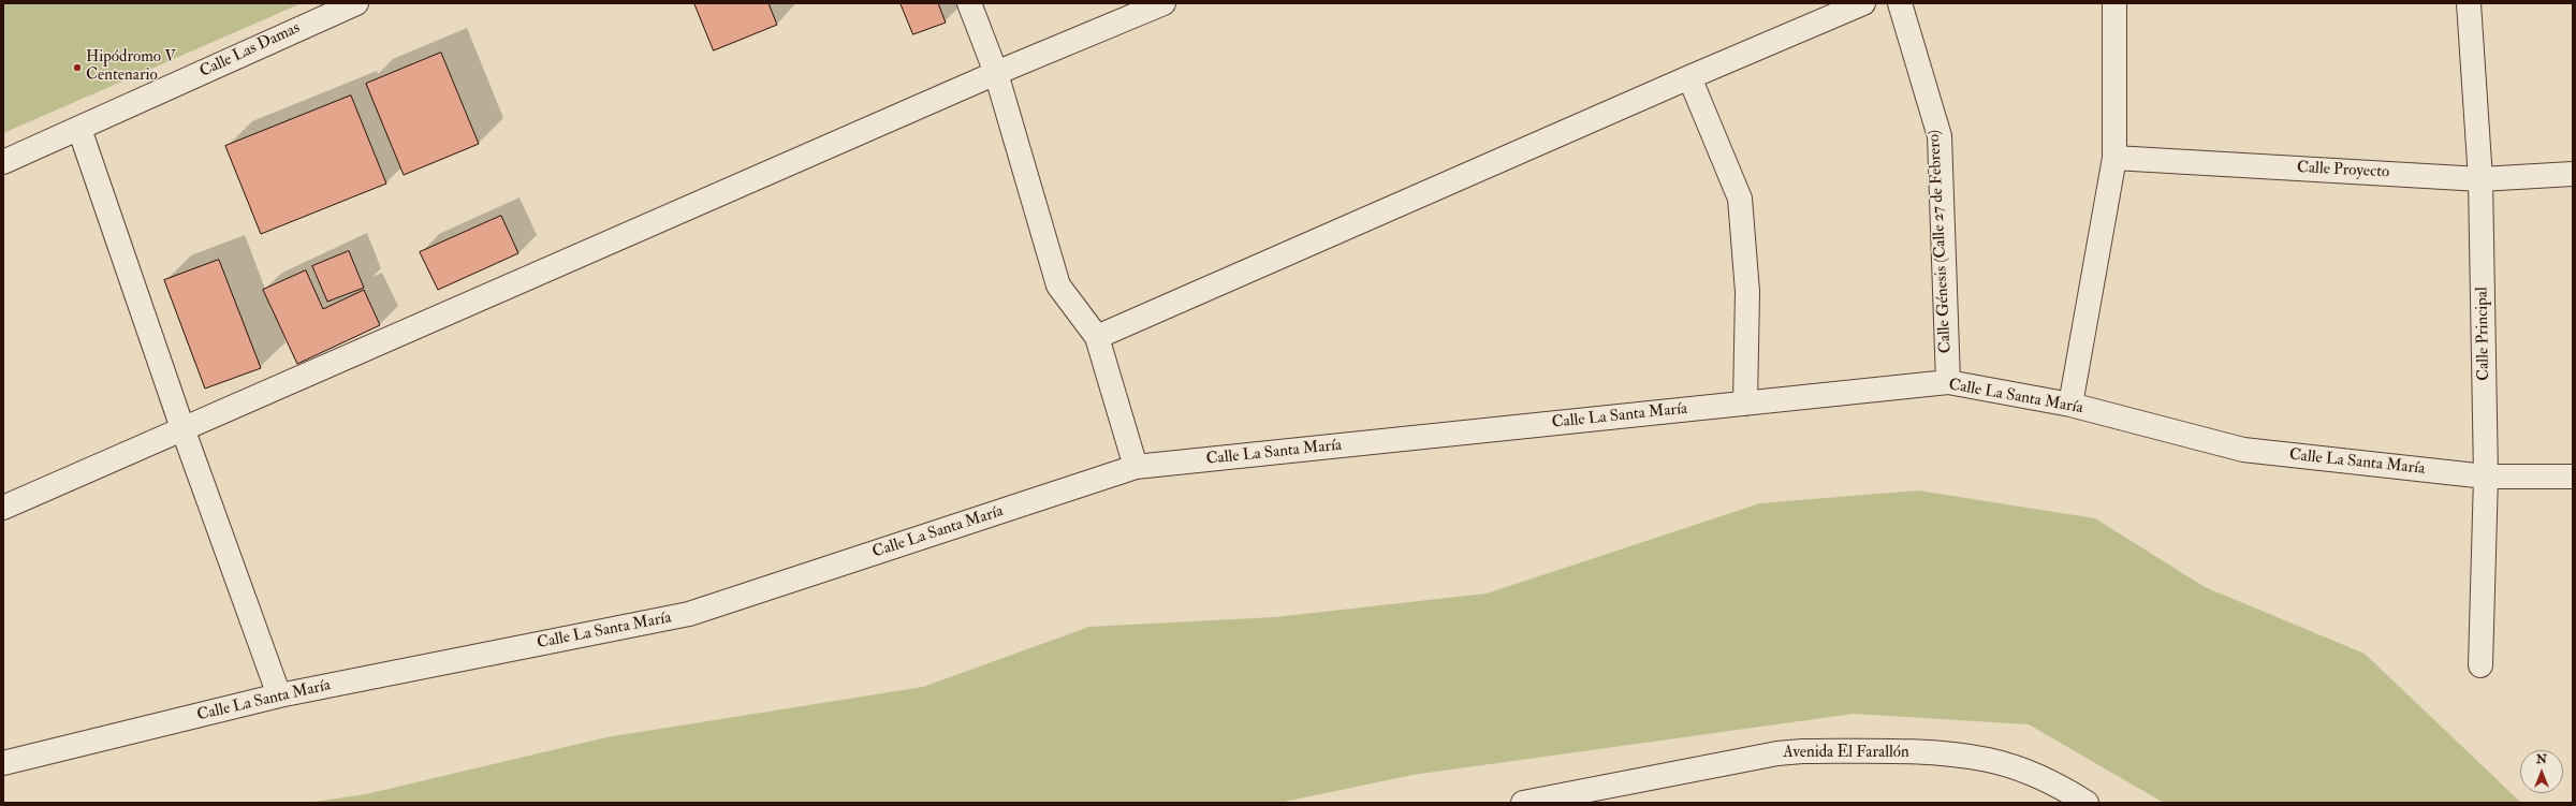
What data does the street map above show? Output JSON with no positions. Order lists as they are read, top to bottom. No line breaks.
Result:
{"streets":{"street":["Calle Las Damas","Calle Proyecto","Calle Génesis (Calle 27 de Febrero)","Calle Principal","Calle La Santa María","Avenida El Farallón"]},"crossings":[["Calle Proyecto","Calle Principal"],["Calle Génesis (Calle 27 de Febrero)","Calle La Santa María"],["Calle Principal","Calle La Santa María"]],"places":["Hipódromo V Centenario"],"north":"top"}
